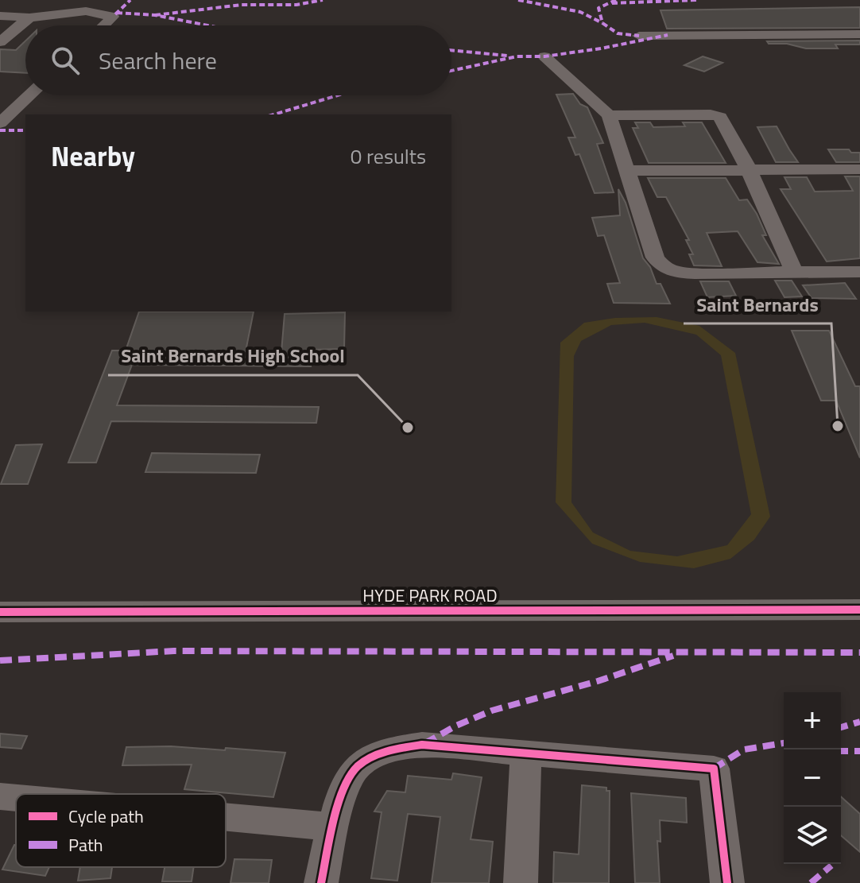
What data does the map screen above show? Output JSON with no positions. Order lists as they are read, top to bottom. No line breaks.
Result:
{"streets":{"street":["HYDE PARK ROAD"]},"places":["Saint Bernards","Saint Bernards High School"],"legend":["Cycle path","Path"],"page":{"search":"Search here","heading":["Nearby","0 results"],"map_buttons":["+","−"]}}
